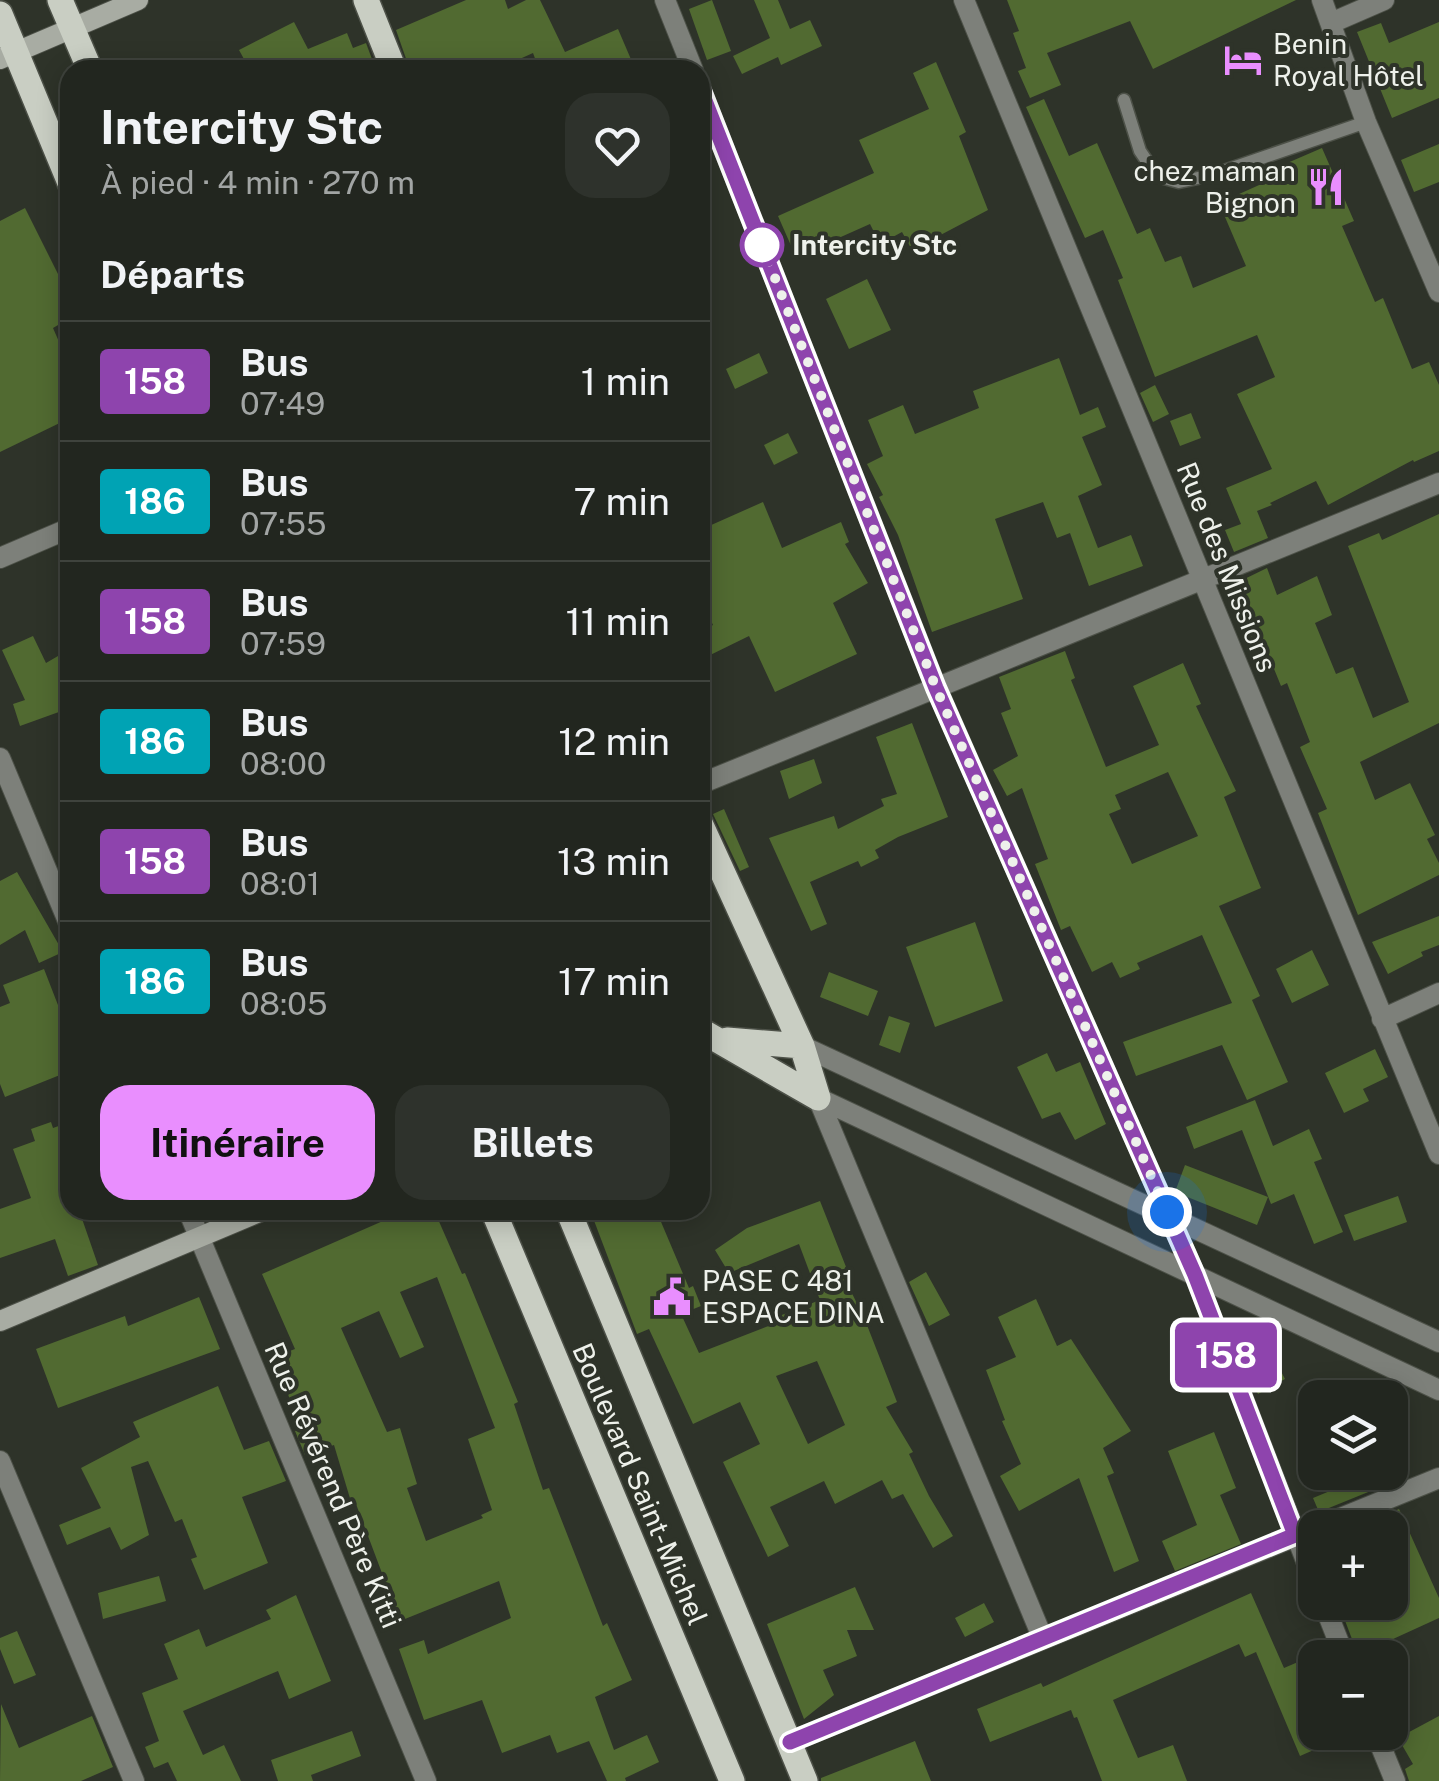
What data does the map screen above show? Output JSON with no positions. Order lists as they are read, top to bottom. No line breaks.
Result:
{"streets":{"main road":["Boulevard Saint-Michel"],"street":["Rue des Missions","Rue Révérend Père Kitti"]},"places":{"hotel":["Benin Royal Hôtel"],"restaurant":["chez maman Bignon"],"other":["Intercity Stc"],"public building":["PASE C 481 ESPACE DINA"]},"lines":["bus line 158"],"page":{"on_map":"158","heading":[["Intercity Stc","À pied · 4 min · 270 m"],"Départs"],"list":[{"mark":"158","name":"Bus","note":"07:49","value":"1 min"},{"mark":"186","name":"Bus","note":"07:55","value":"7 min"},{"mark":"158","name":"Bus","note":"07:59","value":"11 min"},{"mark":"186","name":"Bus","note":"08:00","value":"12 min"},{"mark":"158","name":"Bus","note":"08:01","value":"13 min"},{"mark":"186","name":"Bus","note":"08:05","value":"17 min"}],"buttons":["Itinéraire","Billets"],"map_buttons":["+","−"]}}
